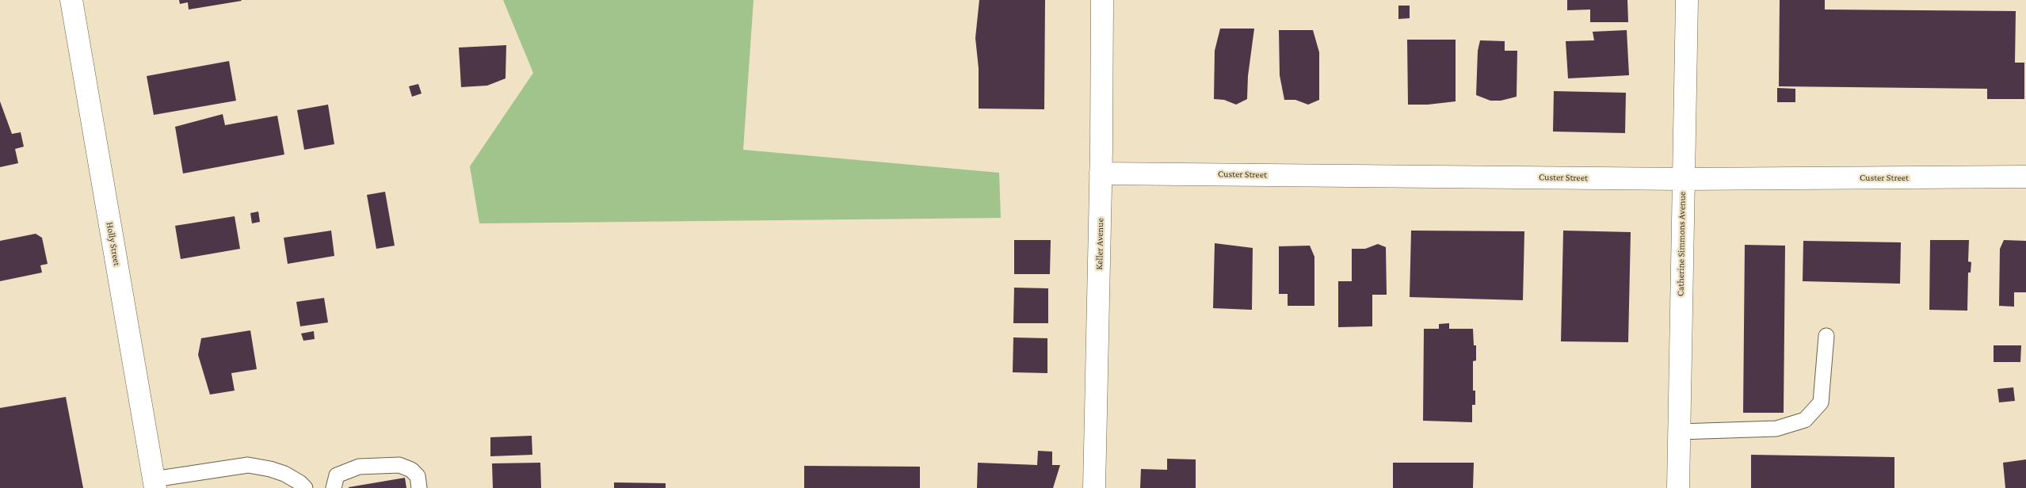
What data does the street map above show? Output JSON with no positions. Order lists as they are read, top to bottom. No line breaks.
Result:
{"streets":{"street":["Custer Street","Holly Street","Keller Avenue","Catherine Simmons Avenue"]},"crossings":[["Custer Street","Keller Avenue"],["Custer Street","Catherine Simmons Avenue"]]}
